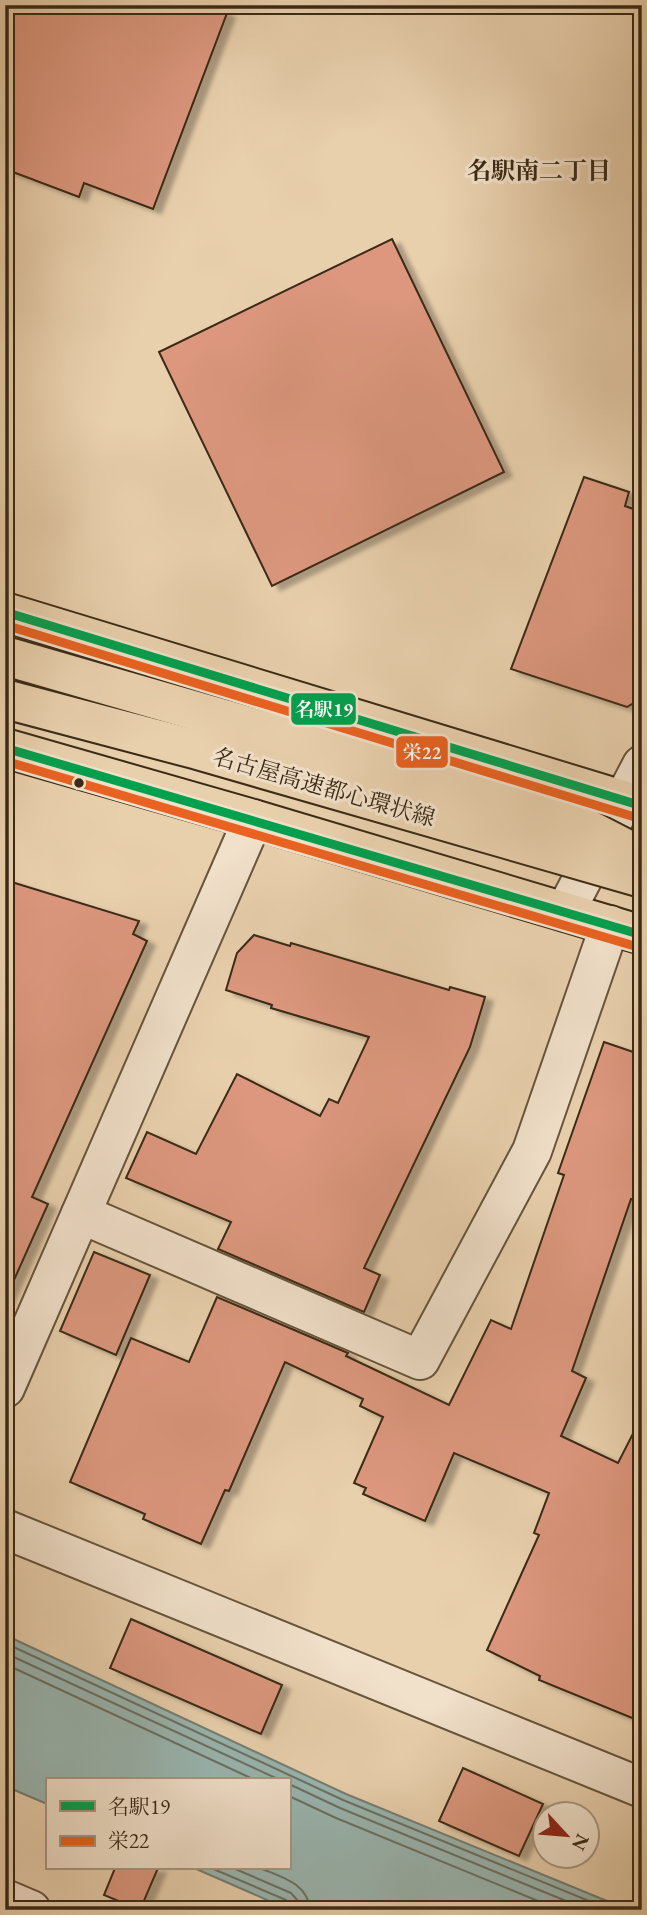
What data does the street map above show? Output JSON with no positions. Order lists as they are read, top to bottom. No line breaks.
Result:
{"streets":{"main road":["名古屋高速都心環状線"]},"districts":["名駅南二丁目"],"lines":["transit line 名駅19","transit line 栄22"],"legend":["名駅19","栄22"],"north":"bottom right"}
